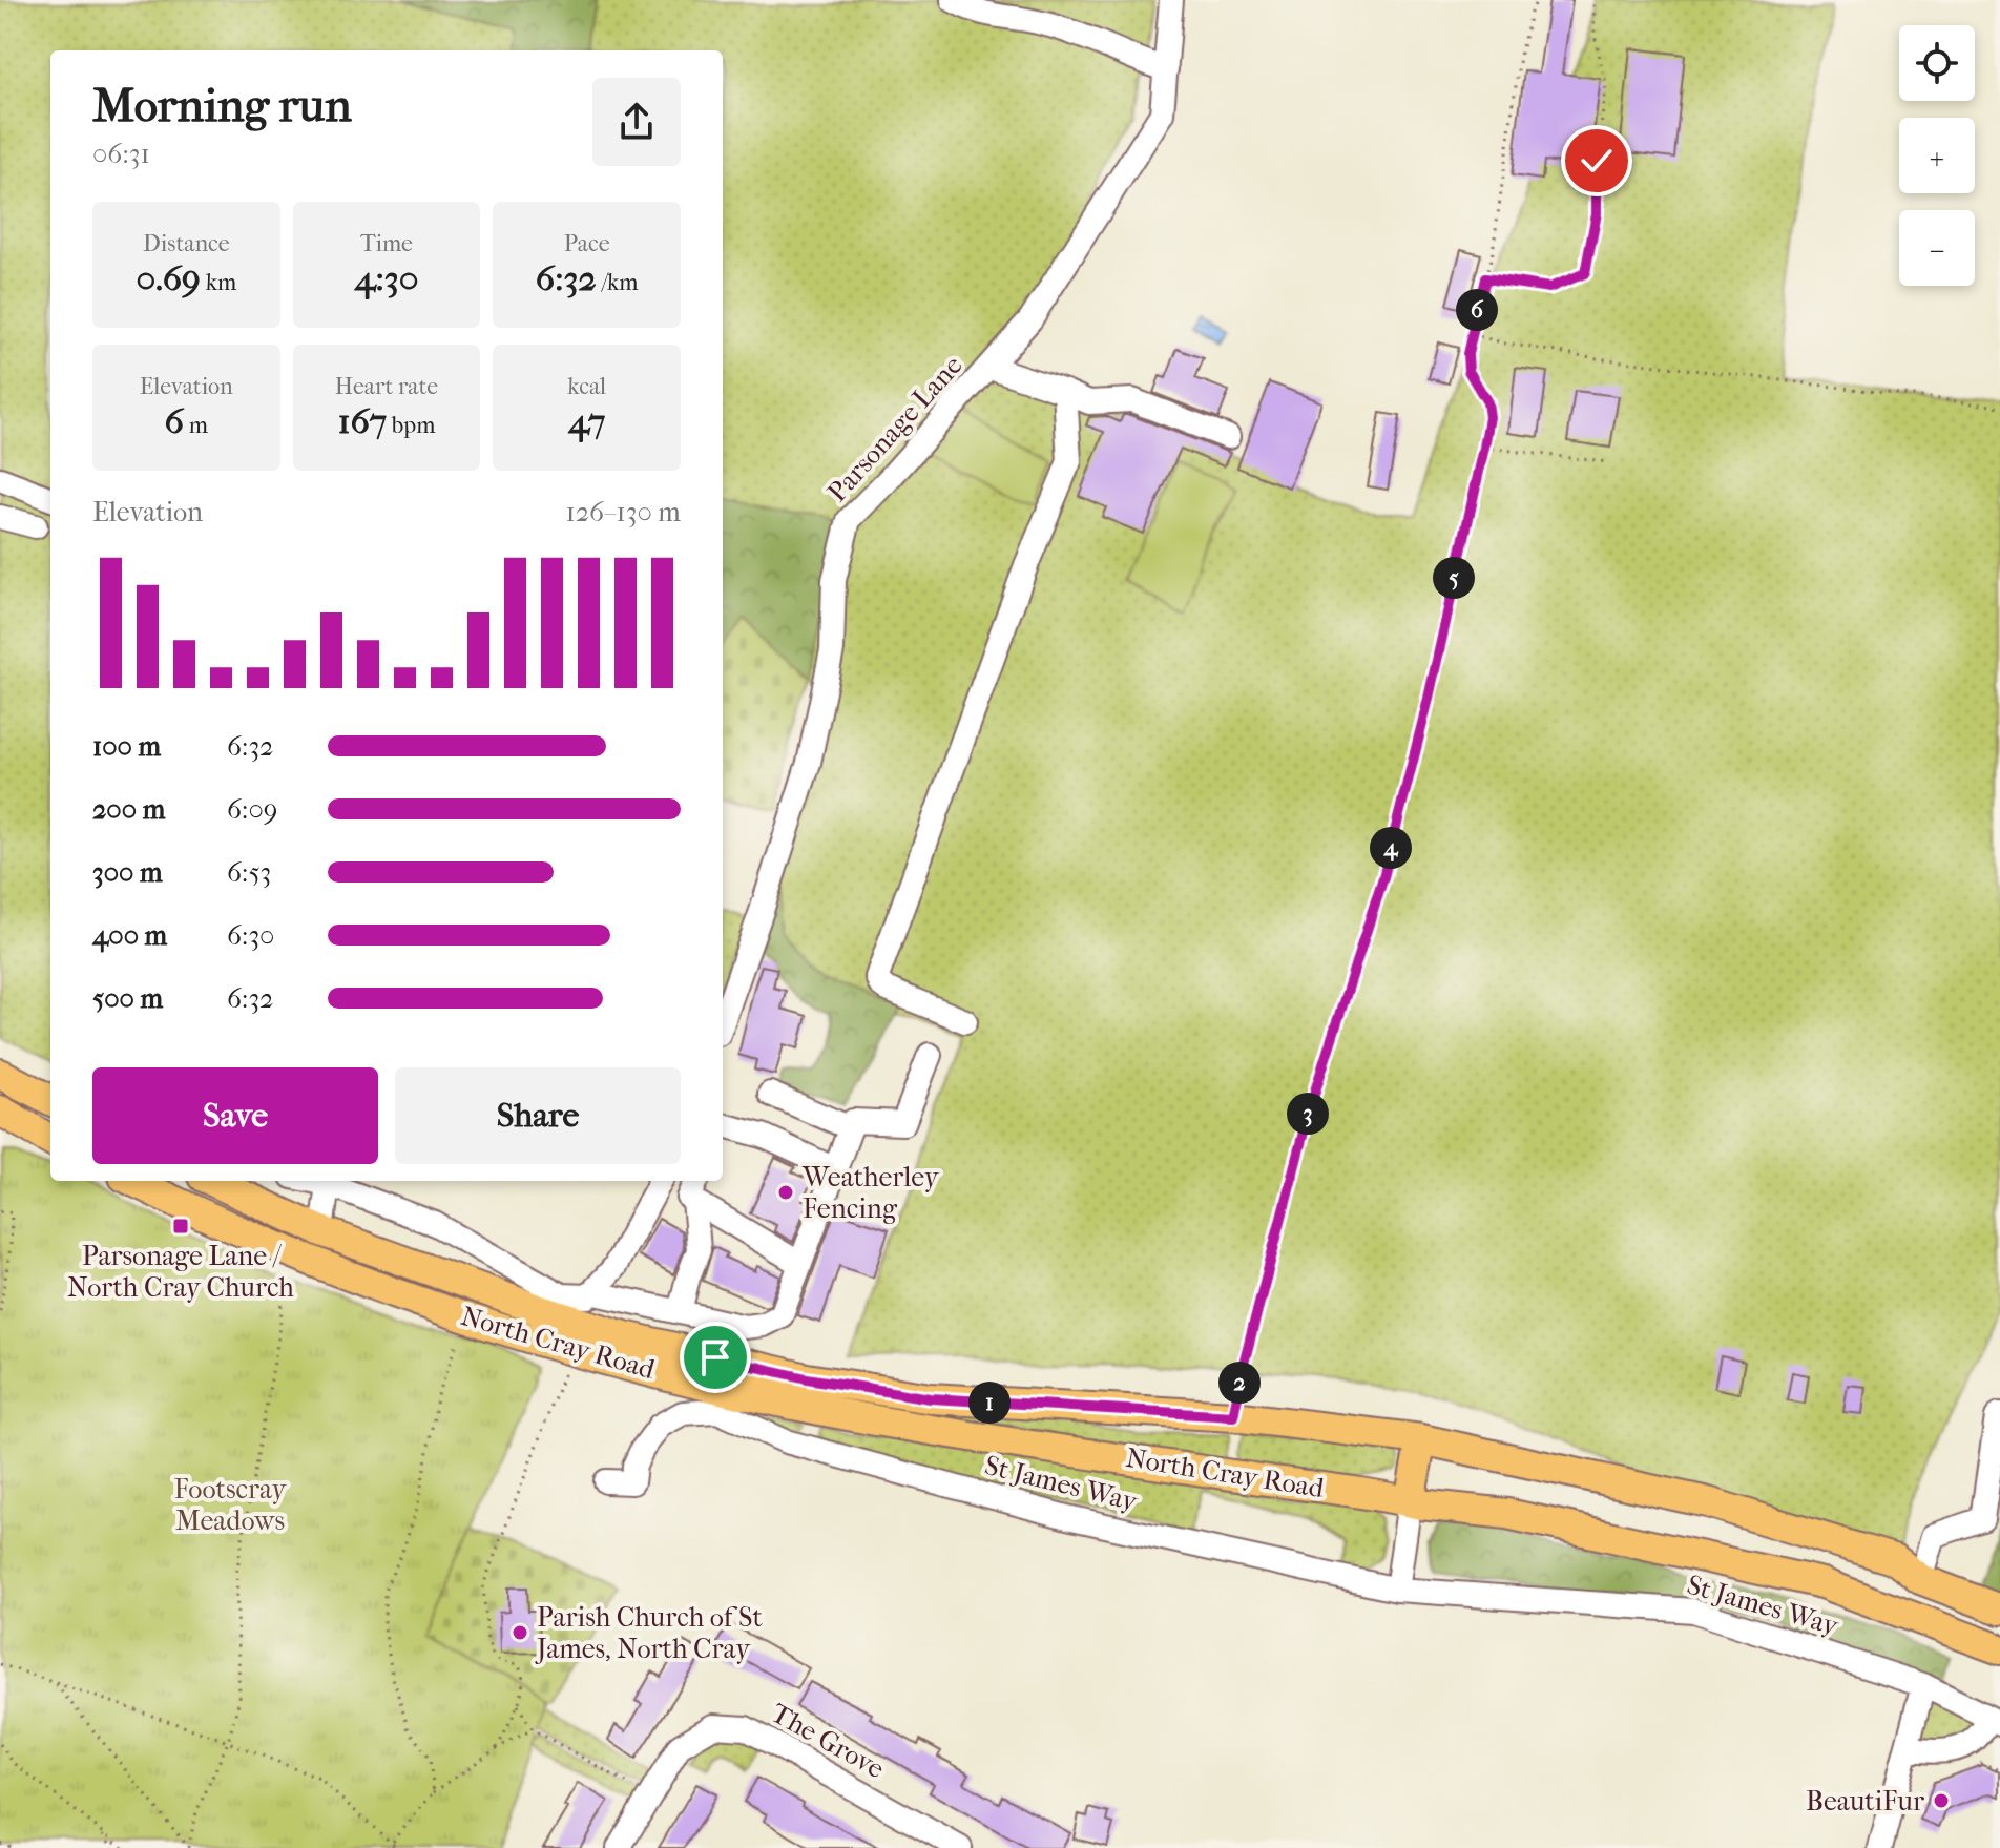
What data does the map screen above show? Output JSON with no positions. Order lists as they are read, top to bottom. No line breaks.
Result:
{"streets":{"main road":["North Cray Road"],"street":["Parsonage Lane","St James Way","The Grove"]},"parks":["Footscray Meadows"],"places":{"other":["Weatherley Fencing","Parish Church of St James, North Cray","BeautiFur"],"transit":["Parsonage Lane / North Cray Church"]},"page":{"map_buttons":["+","−"],"heading":["Morning run","06:31"],"stats":[["Distance","0.69 km"],["Time","4:30"],["Pace","6:32 /km"],["Elevation","6 m"],["Heart rate","167 bpm"],["kcal","47"]],"pins":["6","5","4","3","2","1"],"chart":["Elevation","126–130 m"],"list":[{"name":"100 m","note":"6:32"},{"name":"200 m","note":"6:09"},{"name":"300 m","note":"6:53"},{"name":"400 m","note":"6:30"},{"name":"500 m","note":"6:32"}],"buttons":["Save","Share"]}}
